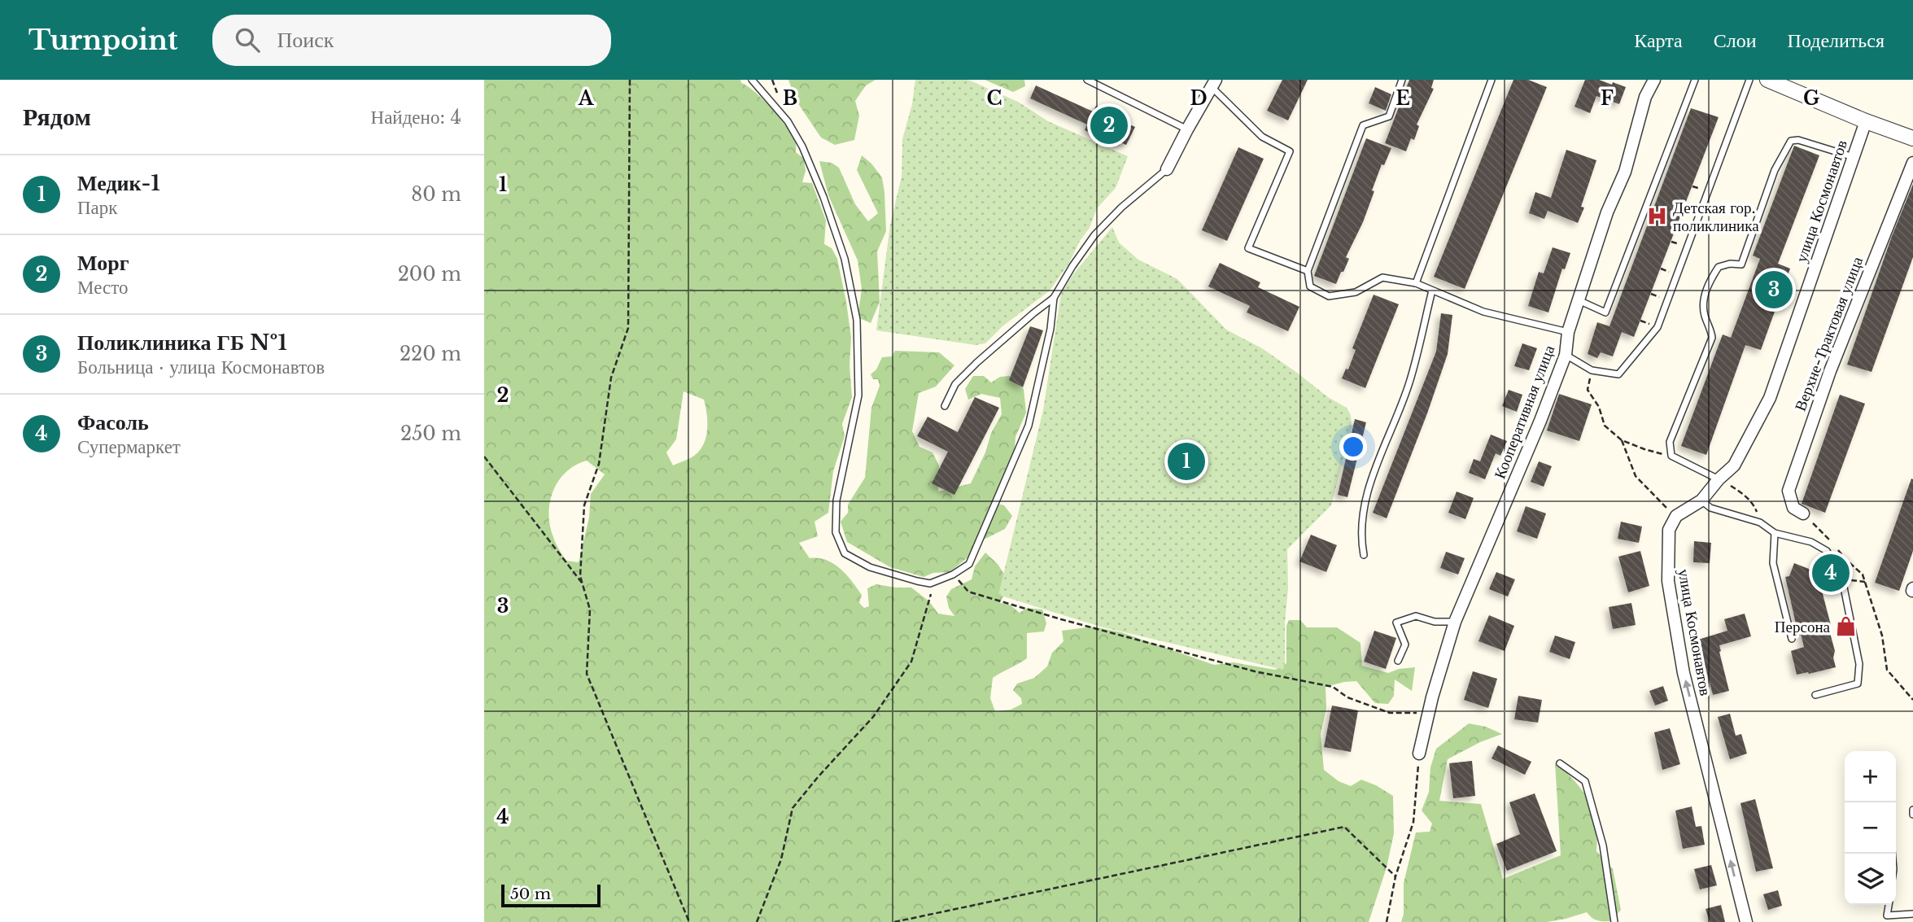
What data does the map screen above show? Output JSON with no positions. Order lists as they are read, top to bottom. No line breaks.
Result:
{"streets":{"street":["улица Космонавтов","Верхне-Трактовая улица","Кооперативная улица"]},"one_way":["улица Космонавтов"],"places":{"hospital":["Детская гор. поликлиника"],"shop":["Персона"]},"scale_bar":"50 m","page":{"header":"Turnpoint","search":"Поиск","nav":["Карта","Слои","Поделиться"],"heading":["Рядом","Найдено: 4"],"pins":["2","3","1","4"],"list":[{"mark":"1","name":"Медик-1","note":"Парк","value":"80 m"},{"mark":"2","name":"Морг","note":"Место","value":"200 m"},{"mark":"3","name":"Поликлиника ГБ №1","note":"Больница · улица Космонавтов","value":"220 m"},{"mark":"4","name":"Фасоль","note":"Супермаркет","value":"250 m"}],"map_buttons":["+","−"],"scale":"50 m"},"grid":{"columns":["A","B","C","D","E","F","G"],"rows":["1","2","3","4"]}}
